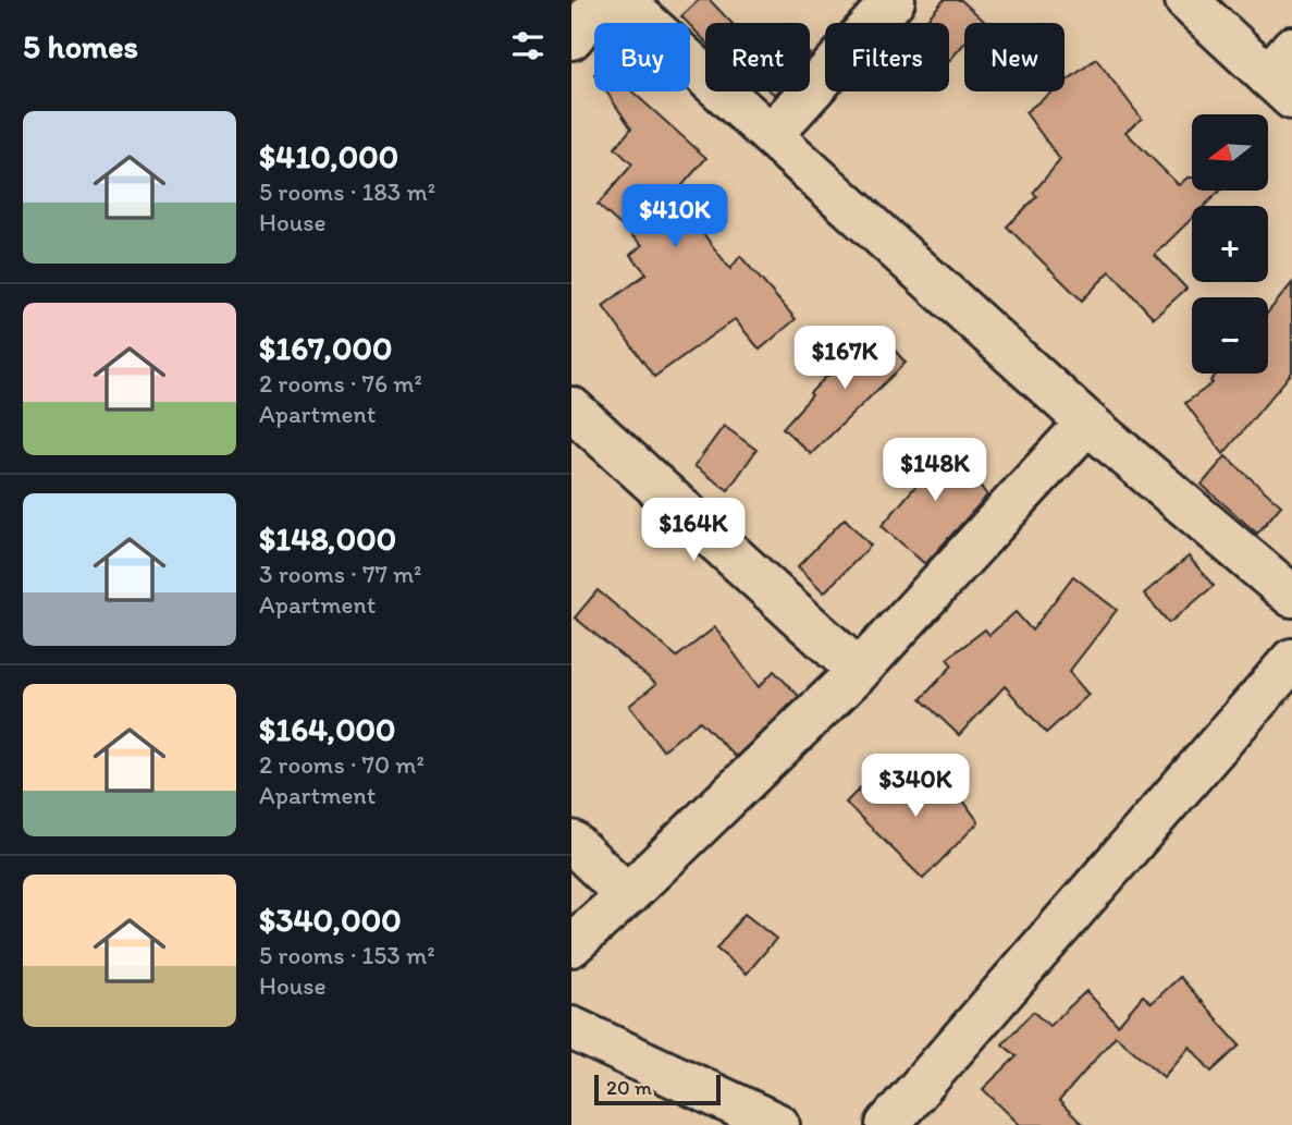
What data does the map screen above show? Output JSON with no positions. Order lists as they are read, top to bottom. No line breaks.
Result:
{"scale_bar":"20 m","north":"left","page":{"heading":"5 homes","chip":["Buy","Rent","Filters","New"],"list":[{"name":"$410,000","note":"5 rooms · 183 m² · House"},{"name":"$167,000","note":"2 rooms · 76 m² · Apartment"},{"name":"$148,000","note":"3 rooms · 77 m² · Apartment"},{"name":"$164,000","note":"2 rooms · 70 m² · Apartment"},{"name":"$340,000","note":"5 rooms · 153 m² · House"}],"map_buttons":["+","−"],"price":["$410K","$167K","$148K","$164K","$340K"],"scale":"20 m"}}
